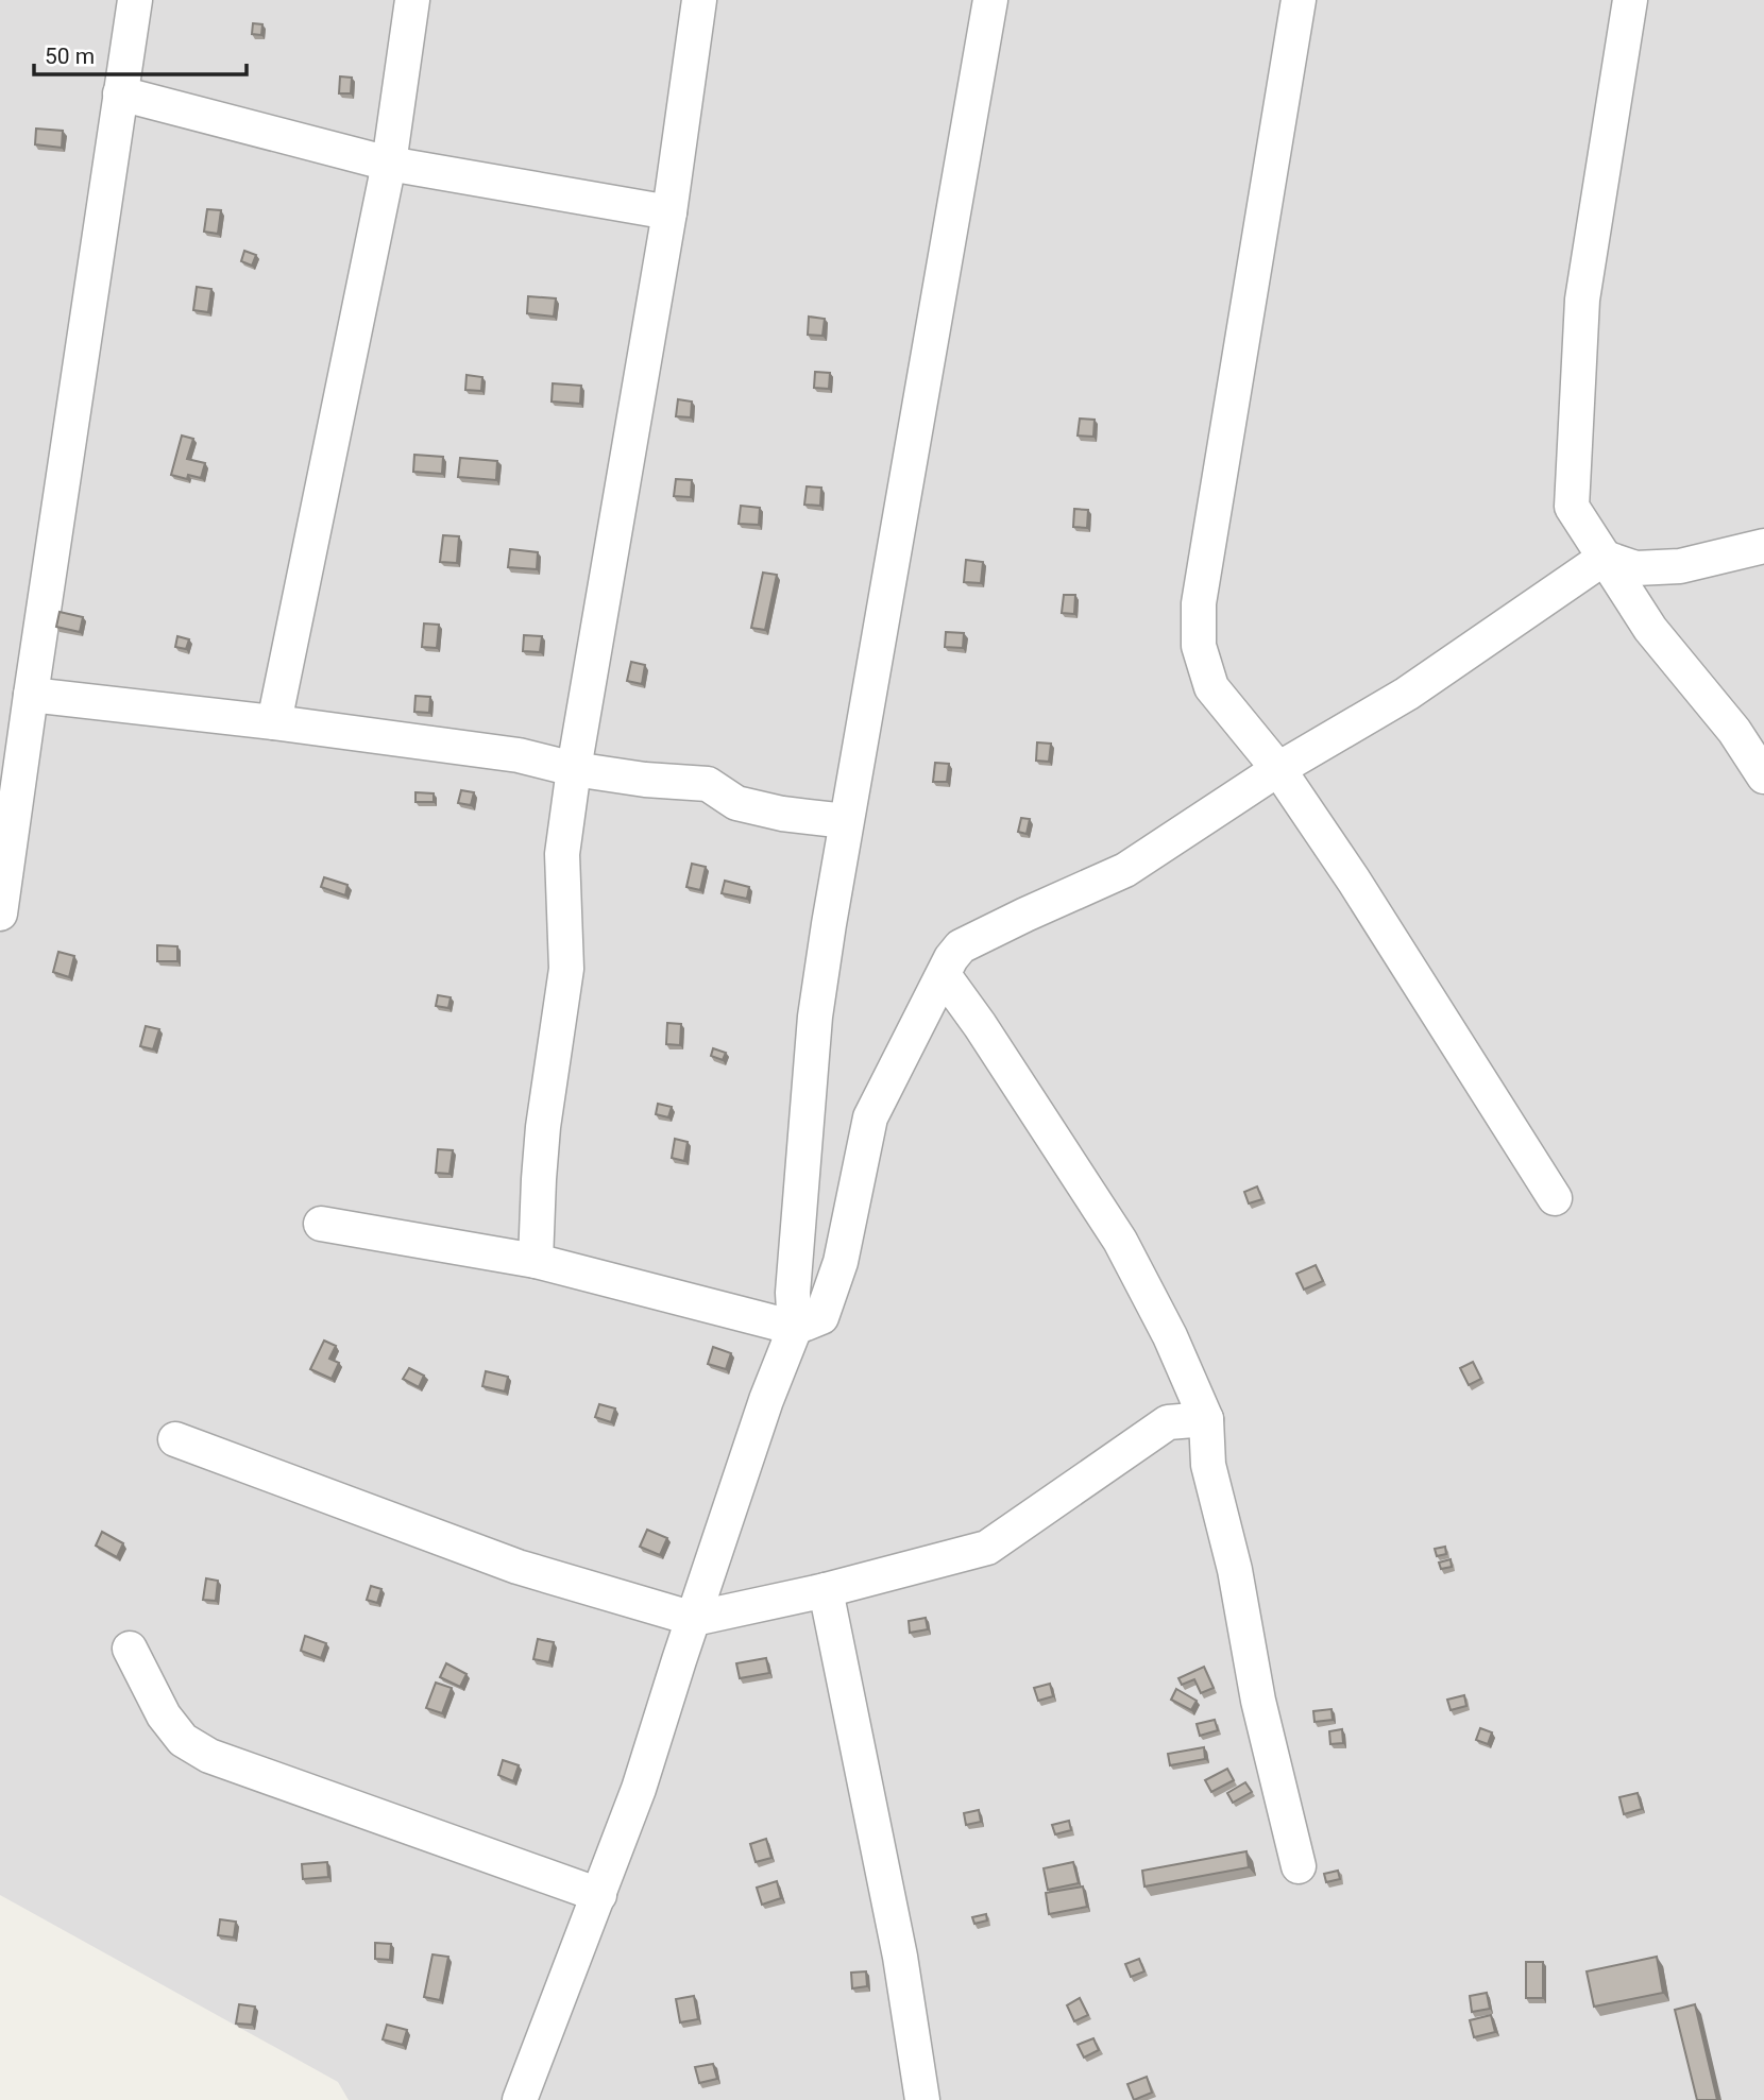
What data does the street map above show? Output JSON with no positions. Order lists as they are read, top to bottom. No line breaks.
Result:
{"scale_bar":"50 m"}
